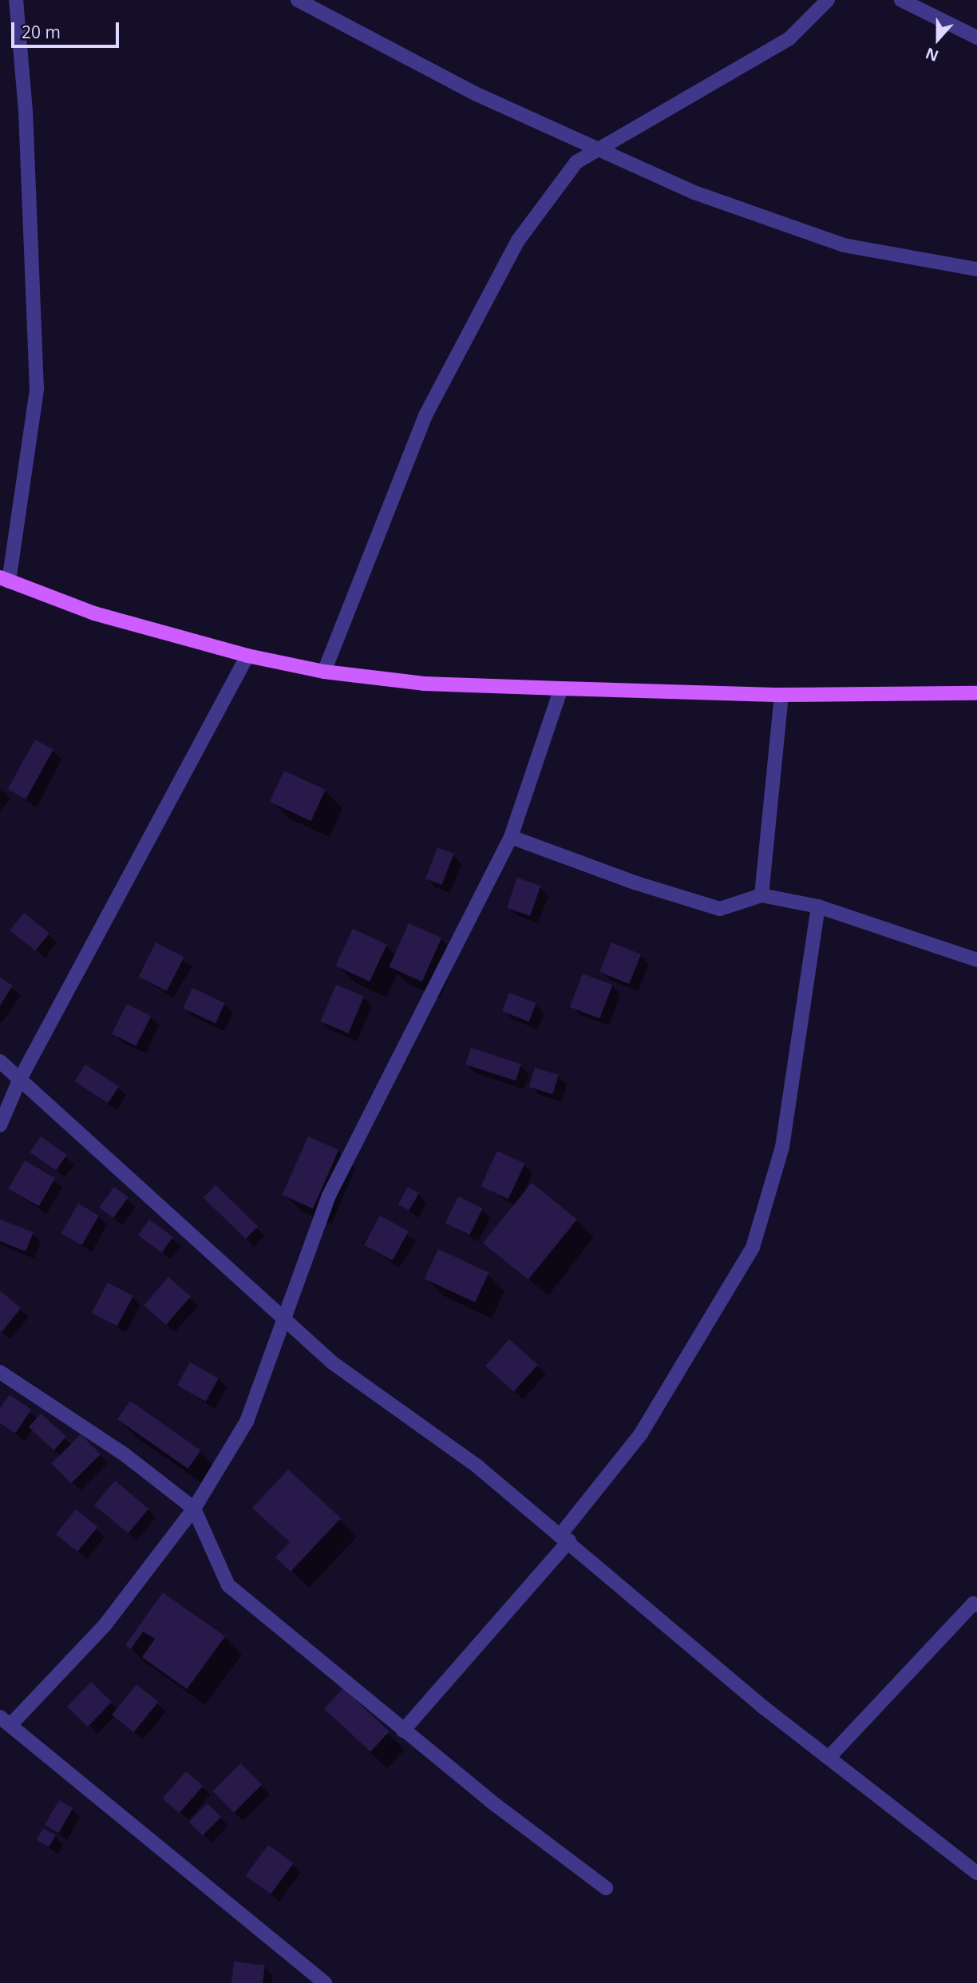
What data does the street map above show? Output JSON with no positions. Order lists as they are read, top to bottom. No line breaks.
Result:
{"scale_bar":"20 m","north":"bottom"}
